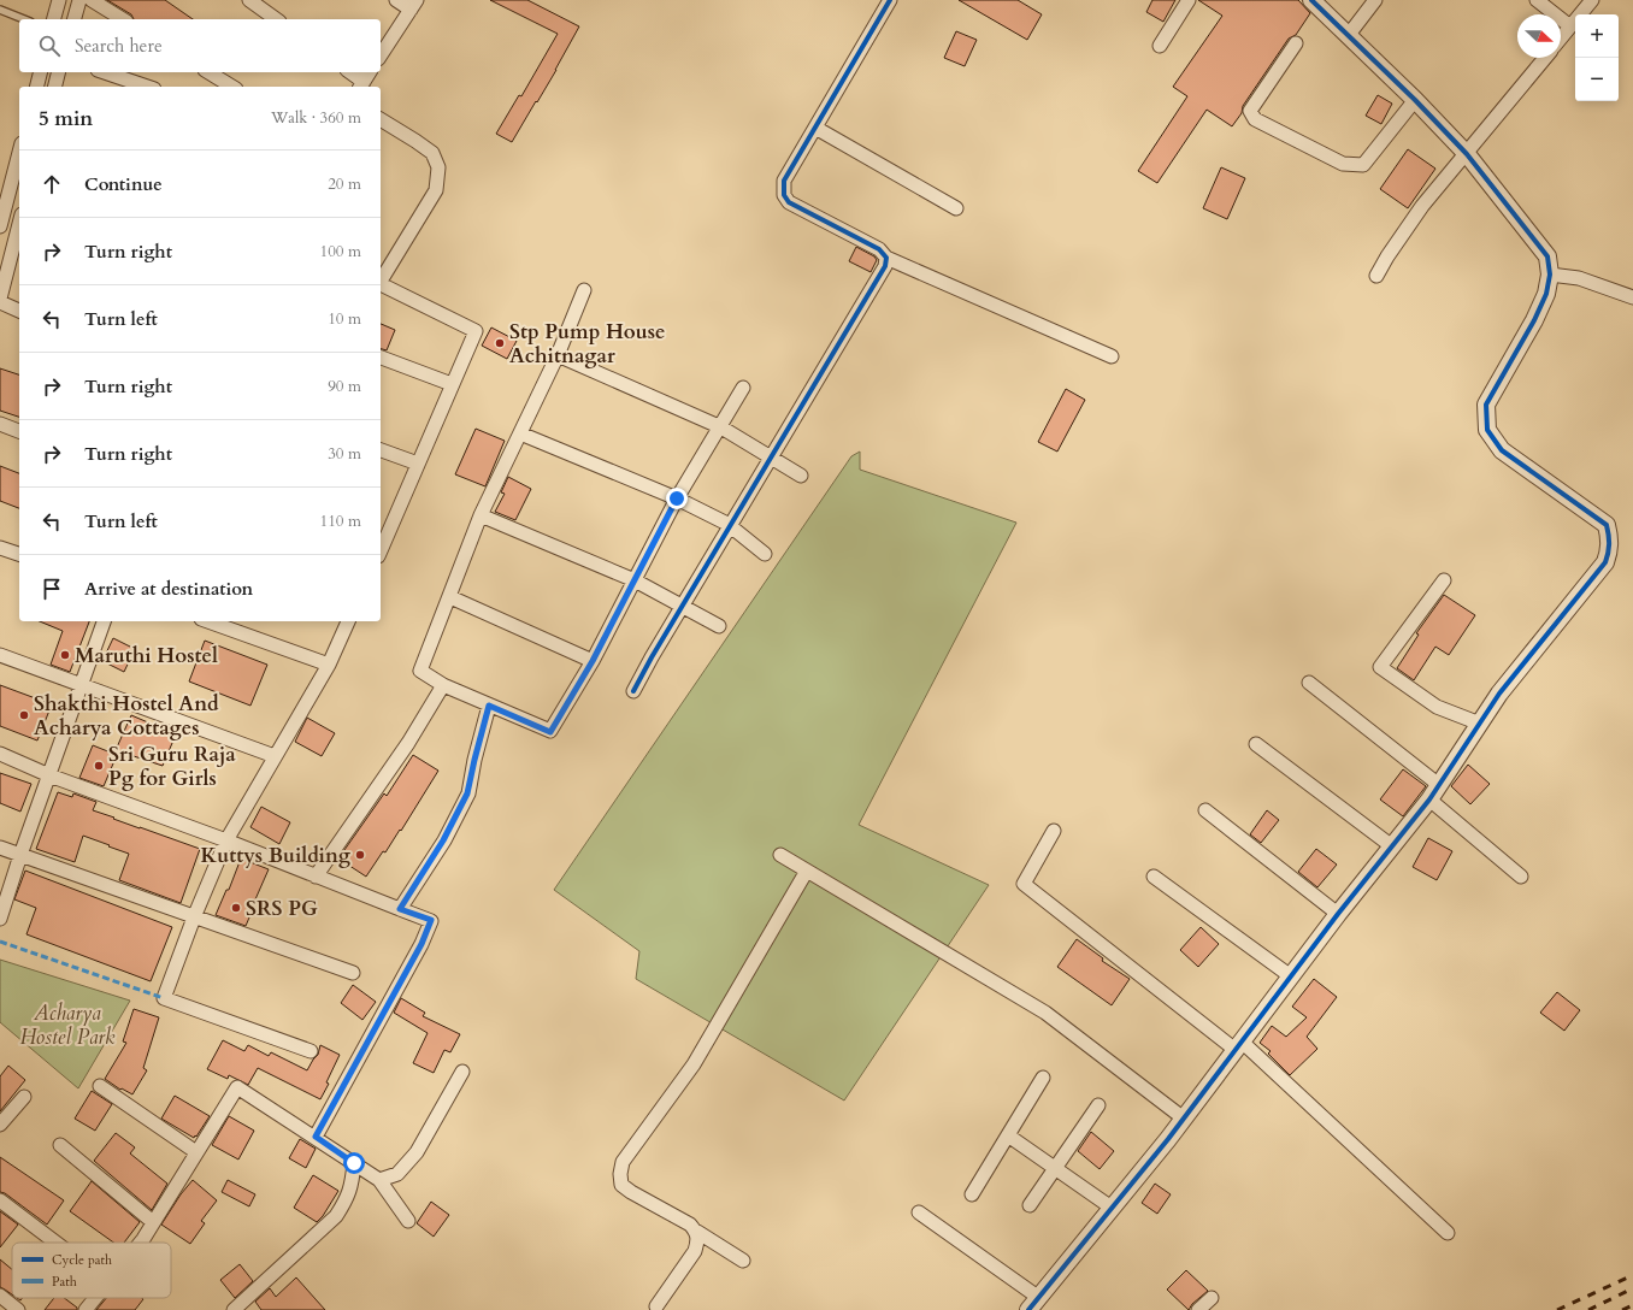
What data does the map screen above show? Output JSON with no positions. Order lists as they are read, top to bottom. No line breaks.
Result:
{"parks":["Acharya Hostel Park"],"places":["Stp Pump House Achitnagar","Maruthi Hostel","Shakthi Hostel And Acharya Cottages","Sri Guru Raja Pg for Girls","Kuttys Building","SRS PG"],"legend":["Cycle path","Path"],"north":"right","page":{"map_buttons":["+","−"],"search":"Search here","heading":["5 min","Walk · 360 m"],"list":[["Continue","20 m"],["Turn right","100 m"],["Turn left","10 m"],["Turn right","90 m"],["Turn right","30 m"],["Turn left","110 m"],"Arrive at destination"]}}
